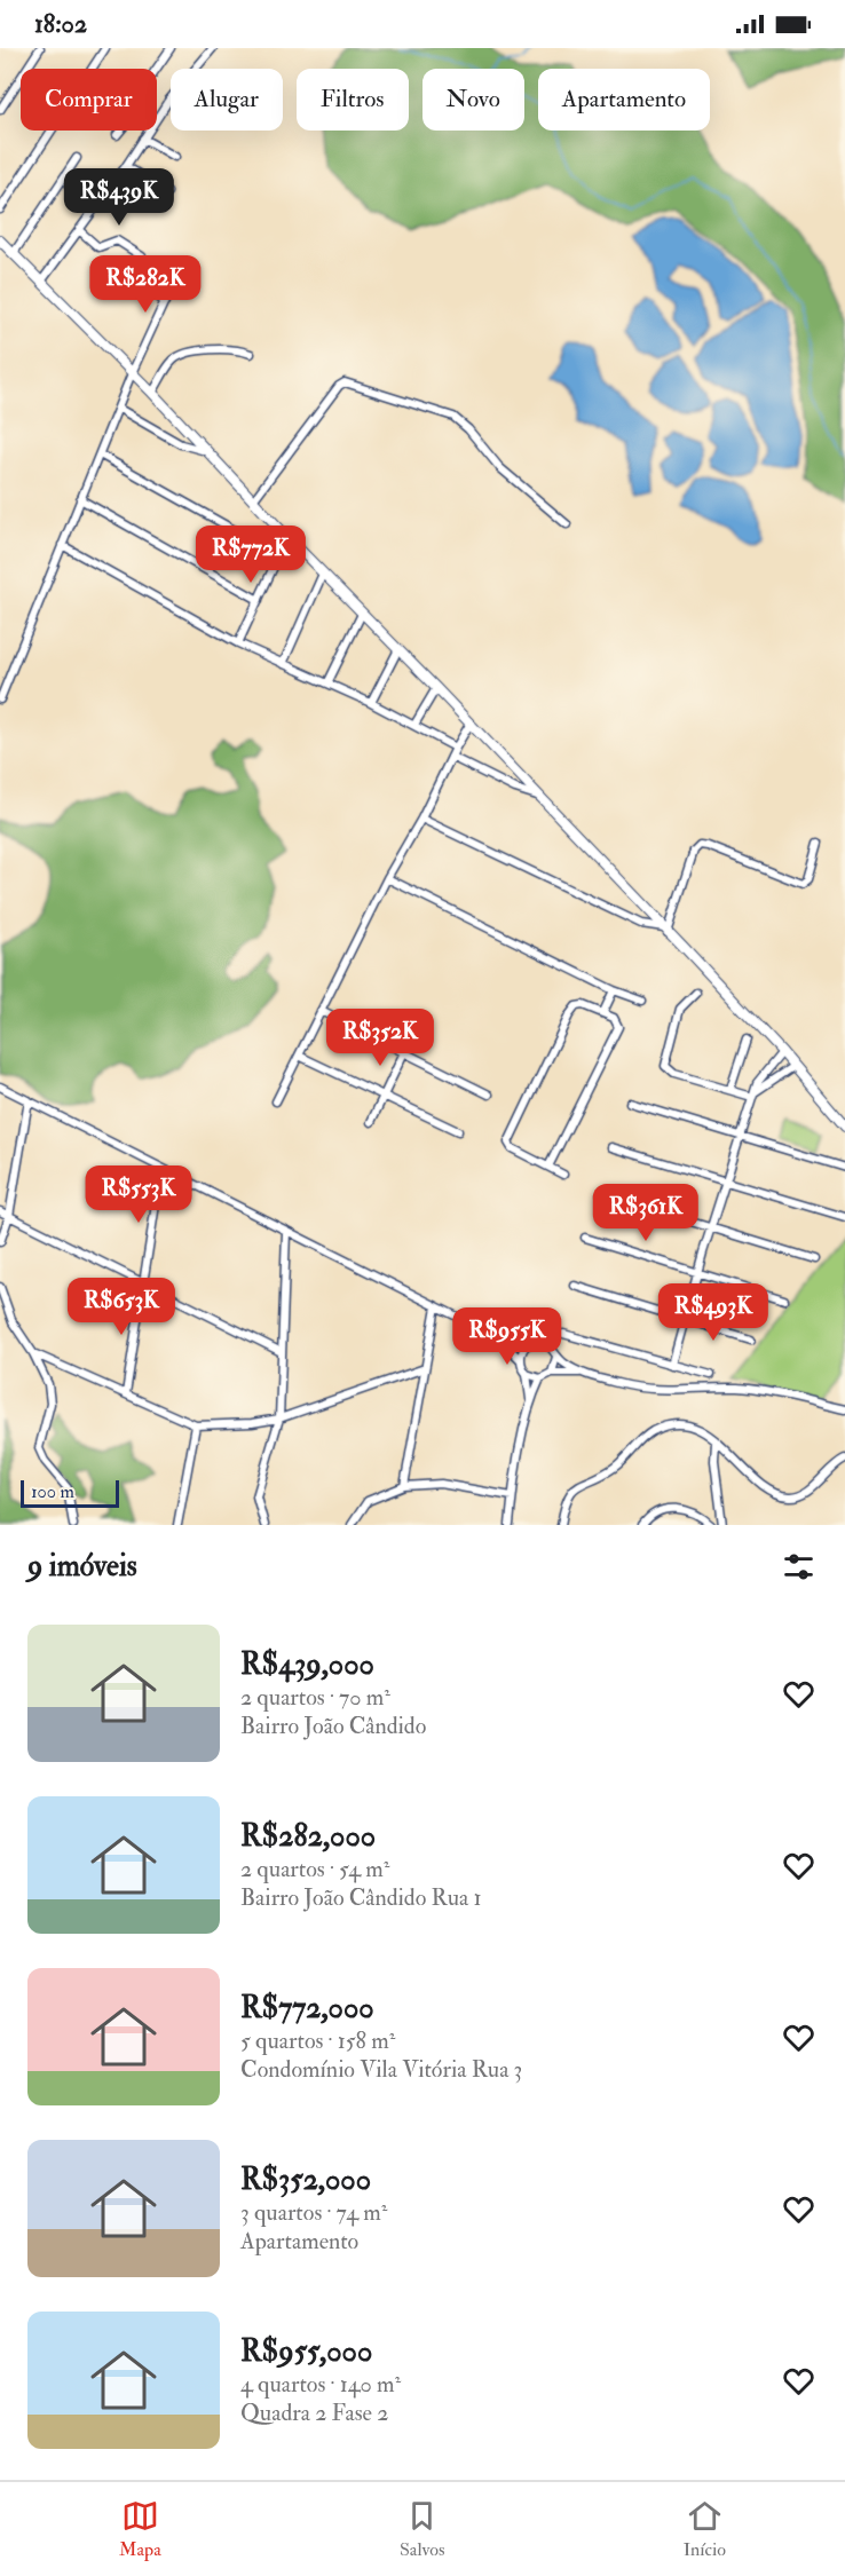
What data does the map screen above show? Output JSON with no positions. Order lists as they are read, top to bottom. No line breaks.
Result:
{"scale_bar":"100 m","page":{"status":"18:02","chip":["Comprar","Alugar","Filtros","Novo","Apartamento"],"price":["R$439K","R$282K","R$772K","R$352K","R$553K","R$361K","R$653K","R$493K","R$955K"],"scale":"100 m","heading":"9 imóveis","list":[{"name":"R$439,000","note":"2 quartos · 70 m² · Bairro João Cândido"},{"name":"R$282,000","note":"2 quartos · 54 m² · Bairro João Cândido Rua 1"},{"name":"R$772,000","note":"5 quartos · 158 m² · Condomínio Vila Vitória Rua 3"},{"name":"R$352,000","note":"3 quartos · 74 m² · Apartamento"},{"name":"R$955,000","note":"4 quartos · 140 m² · Quadra 2 Fase 2"}],"tabs":["Mapa","Salvos","Início"]}}
